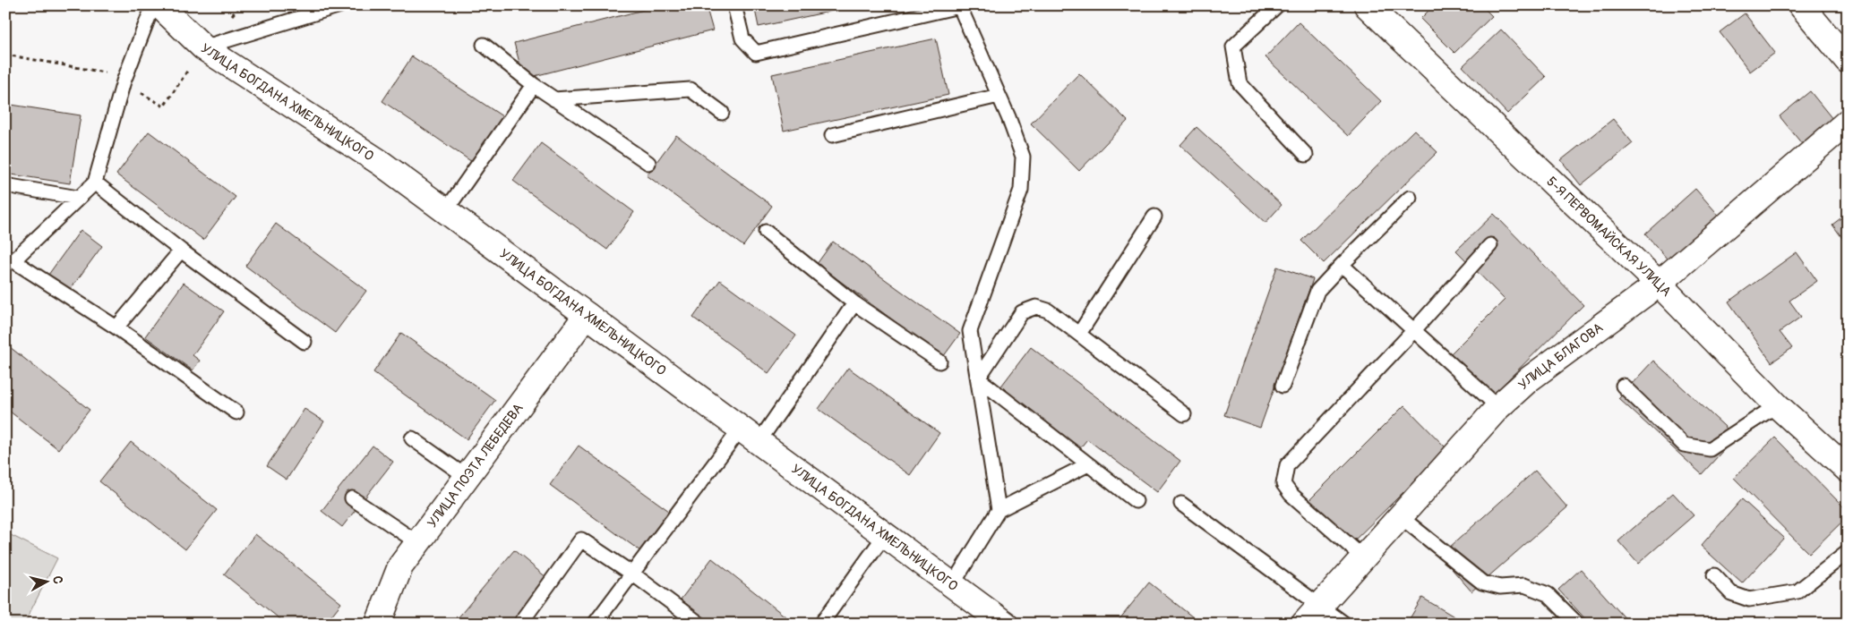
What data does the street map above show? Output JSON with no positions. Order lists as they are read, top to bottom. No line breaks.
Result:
{"streets":{"street":["УЛИЦА БОГДАНА ХМЕЛЬНИЦКОГО","5-Я ПЕРВОМАЙСКАЯ УЛИЦА","УЛИЦА БЛАГОВА","УЛИЦА ПОЭТА ЛЕБЕДЕВА"]},"crossings":[["УЛИЦА БОГДАНА ХМЕЛЬНИЦКОГО","УЛИЦА ПОЭТА ЛЕБЕДЕВА"],["5-Я ПЕРВОМАЙСКАЯ УЛИЦА","УЛИЦА БЛАГОВА"]],"north":"right"}
